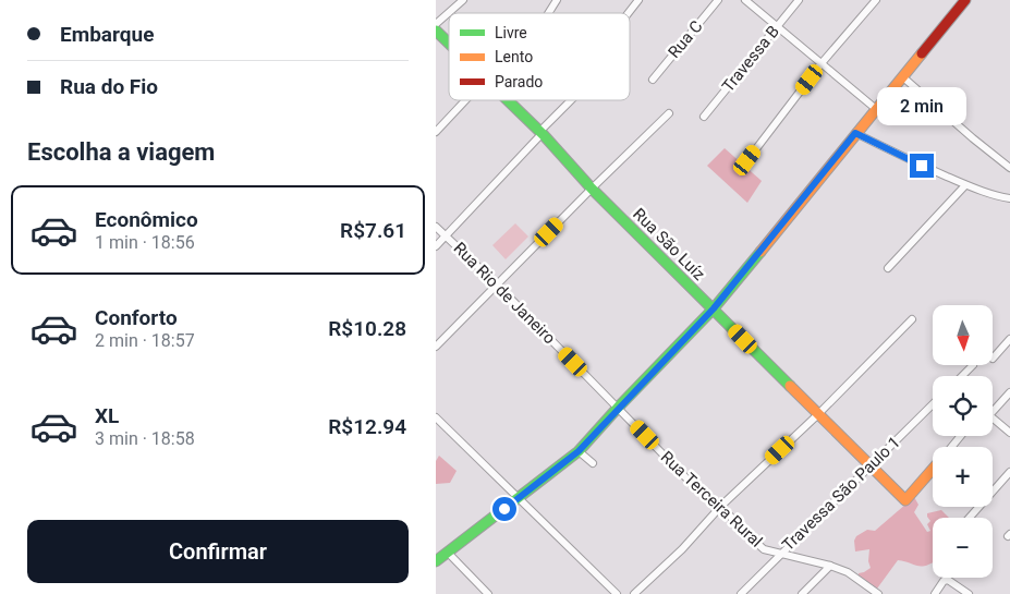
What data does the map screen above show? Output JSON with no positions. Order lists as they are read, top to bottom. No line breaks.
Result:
{"streets":{"main road":["Rua São Luíz"],"street":["Rua C","Travessa B","Rua Rio de Janeiro","Travessa São Paulo 1","Rua Terceira Rural"]},"crossings":[["Rua São Luíz","Travessa São Paulo 1"],["Rua Rio de Janeiro","Rua Terceira Rural"],["Travessa São Paulo 1","Rua Terceira Rural"]],"legend":["Livre","Lento","Parado"],"north":"bottom","page":{"banner":["Embarque","Rua do Fio"],"bubble":"2 min","heading":"Escolha a viagem","list":[{"name":"Econômico","note":"1 min · 18:56","value":"R$7.61"},{"name":"Conforto","note":"2 min · 18:57","value":"R$10.28"},{"name":"XL","note":"3 min · 18:58","value":"R$12.94"}],"map_buttons":["+","−"],"buttons":"Confirmar"}}
